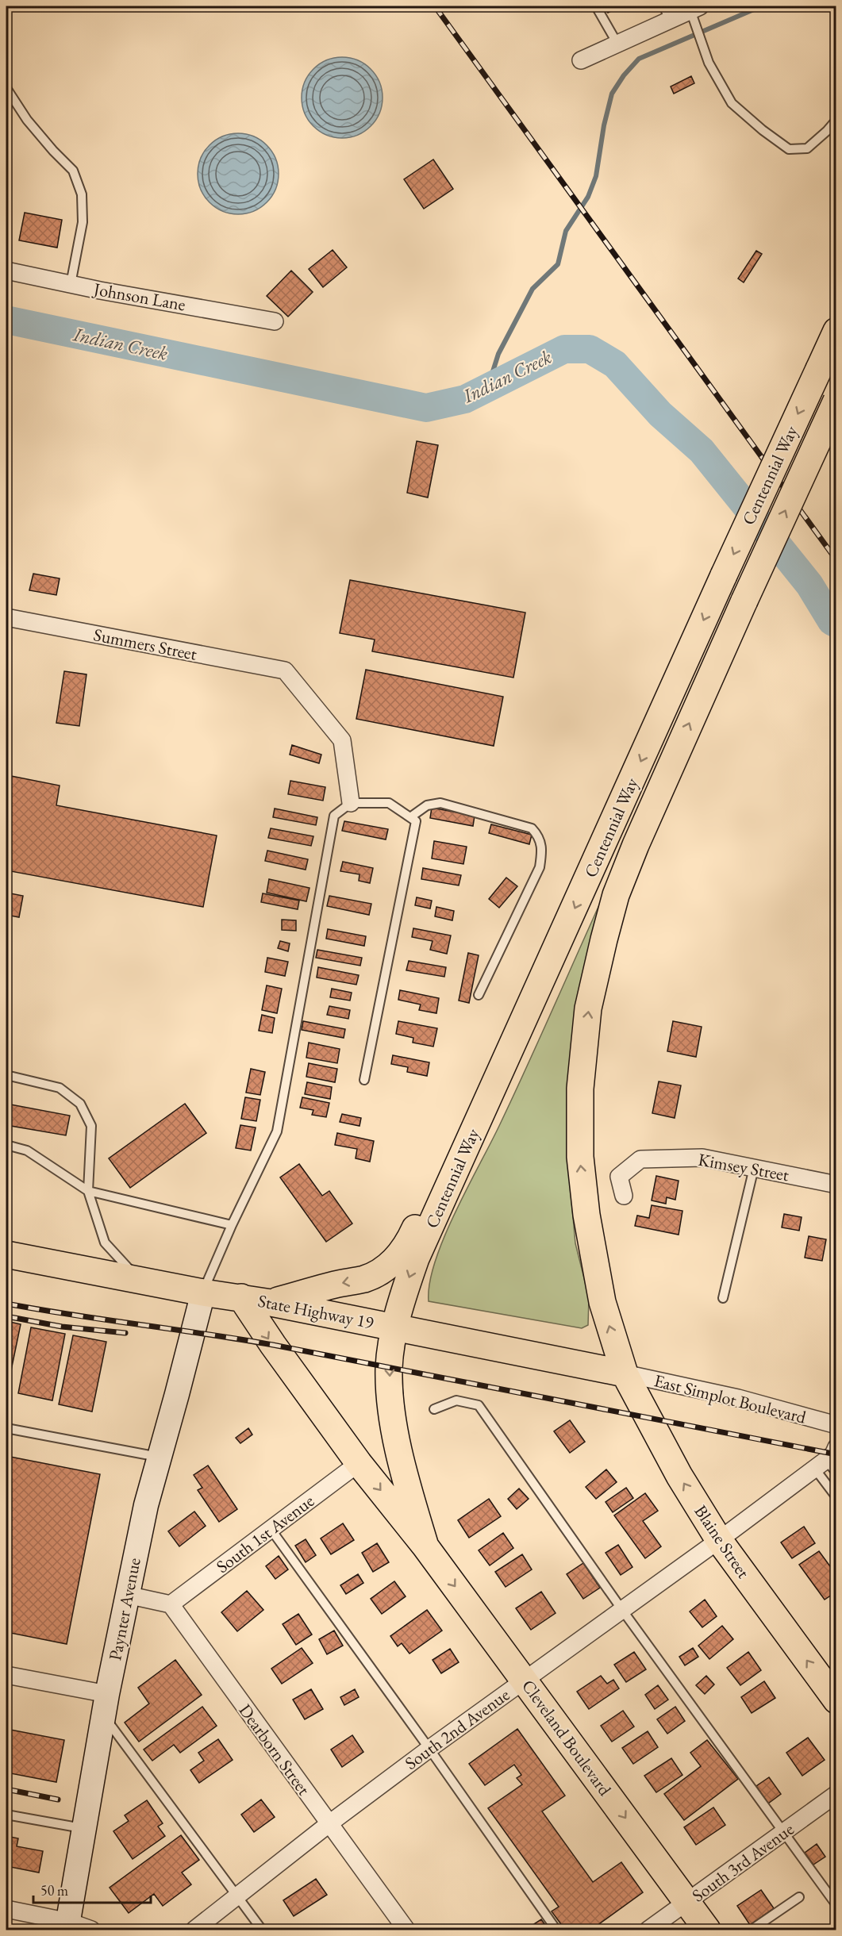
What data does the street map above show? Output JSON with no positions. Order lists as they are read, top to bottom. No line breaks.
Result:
{"streets":{"main road":["Centennial Way","State Highway 19","Blaine Street","Cleveland Boulevard"],"street":["Johnson Lane","Summers Street","Kimsey Street","East Simplot Boulevard","South 1st Avenue","Paynter Avenue","South 2nd Avenue","Dearborn Street","South 3rd Avenue"]},"crossings":[["Centennial Way","State Highway 19"],["Centennial Way","East Simplot Boulevard"],["Centennial Way","Blaine Street"],["Centennial Way","Cleveland Boulevard"],["State Highway 19","East Simplot Boulevard"],["State Highway 19","Blaine Street"],["State Highway 19","Paynter Avenue"],["State Highway 19","Cleveland Boulevard"],["East Simplot Boulevard","Blaine Street"],["South 1st Avenue","Cleveland Boulevard"],["South 1st Avenue","Dearborn Street"],["Blaine Street","South 2nd Avenue"],["South 2nd Avenue","Cleveland Boulevard"],["South 2nd Avenue","Dearborn Street"],["Cleveland Boulevard","South 3rd Avenue"]],"one_way":["Blaine Street","Cleveland Boulevard"],"water":["Indian Creek"],"scale_bar":"50 m"}
